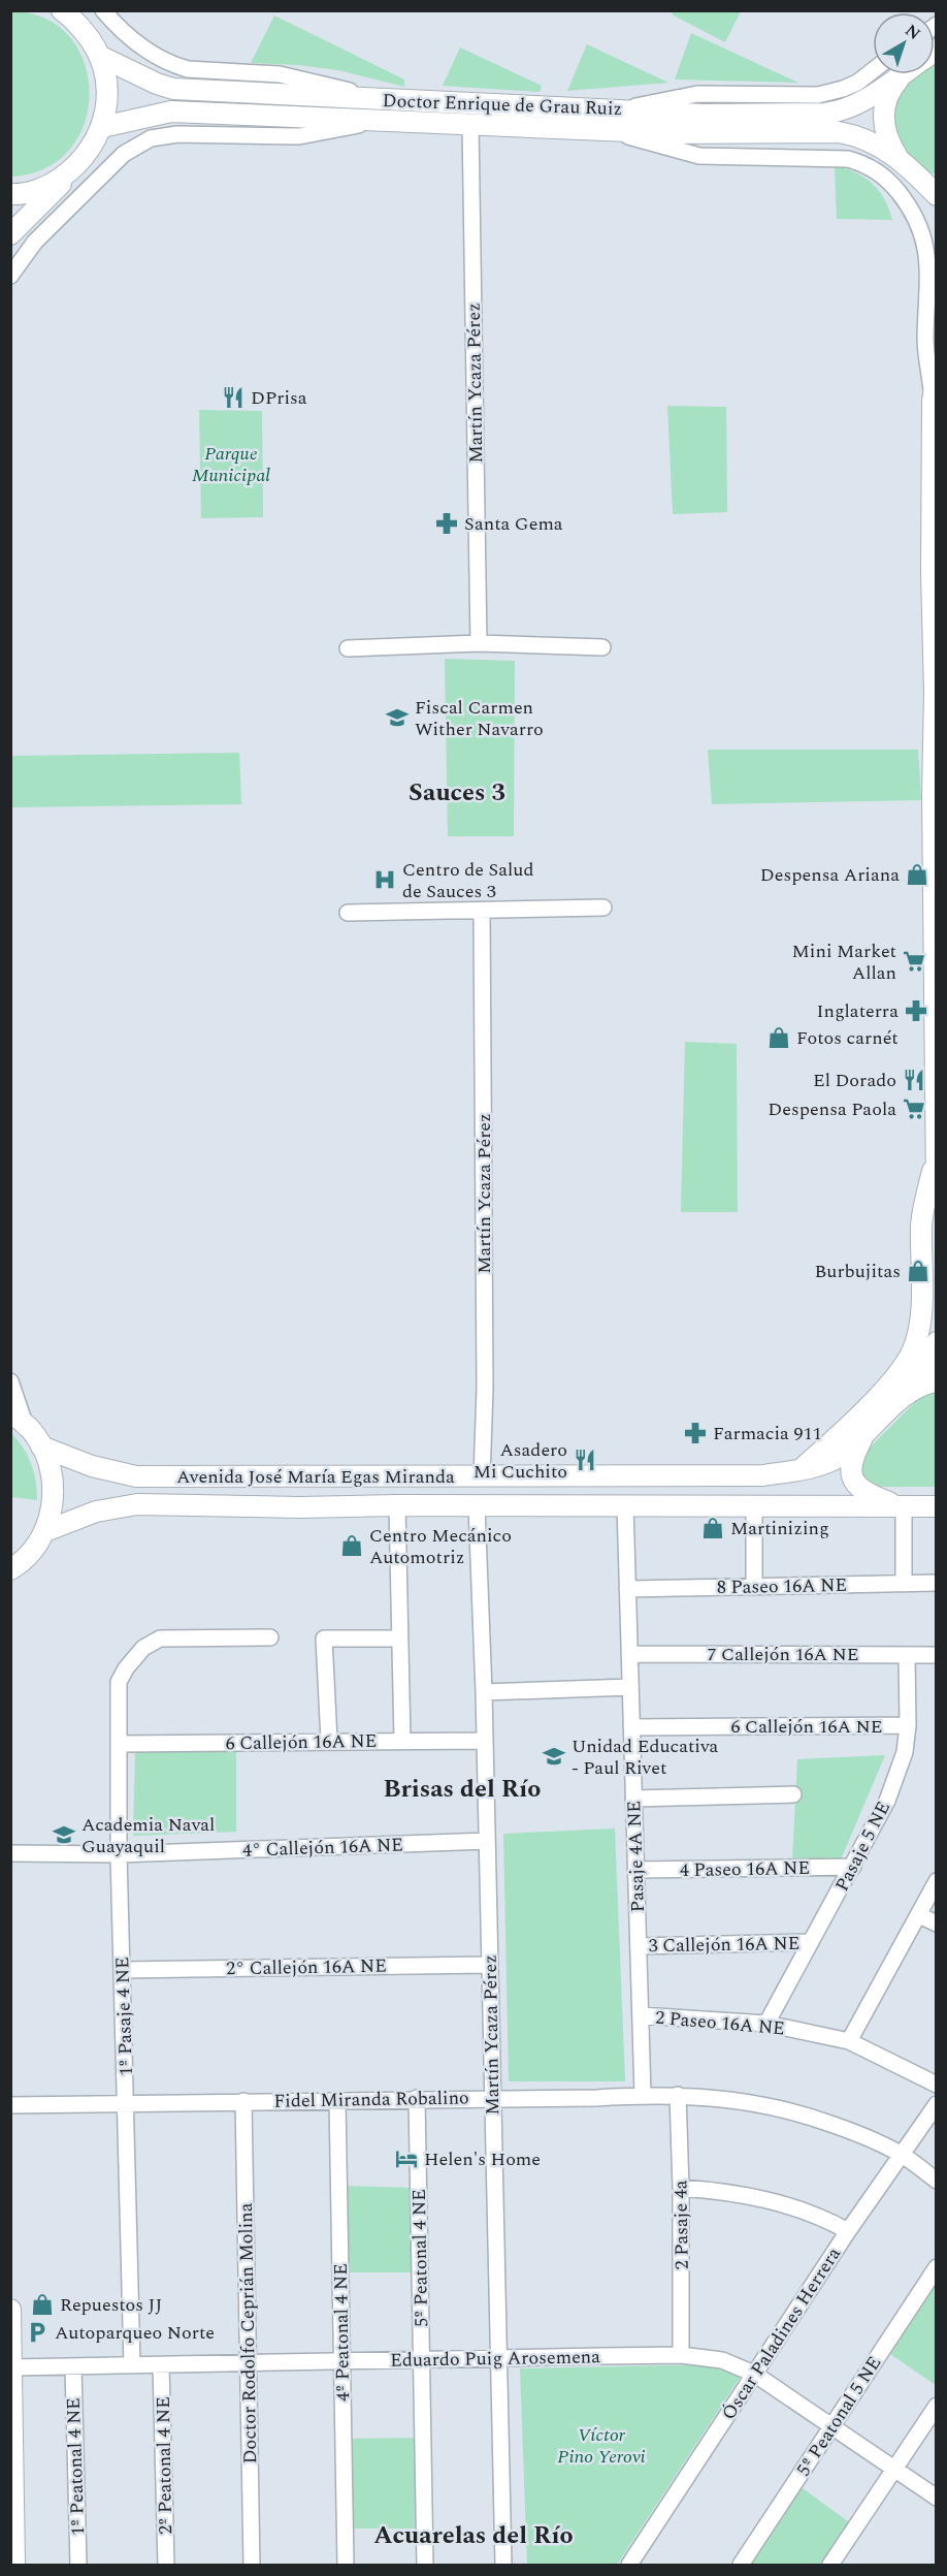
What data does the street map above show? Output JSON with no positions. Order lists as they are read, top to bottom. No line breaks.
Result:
{"streets":{"street":["Doctor Enrique de Grau Ruiz","Martín Ycaza Pérez","Avenida José María Egas Miranda","8 Paseo 16A NE","7 Callejón 16A NE","6 Callejón 16A NE","Pasaje 5 NE","4° Callejón 16A NE","Pasaje 4A NE","4 Paseo 16A NE","3 Callejón 16A NE","2° Callejón 16A NE","1º Pasaje 4 NE","2 Paseo 16A NE","Fidel Miranda Robalino","2 Pasaje 4a","5º Peatonal 4 NE","4º Peatonal 4 NE","Doctor Rodolfo Ceprián Molina","Óscar Paladines Herrera","Eduardo Puig Arosemena","5º Peatonal 5 NE","2º Peatonal 4 NE","1º Peatonal 4 NE"]},"crossings":[["Doctor Enrique de Grau Ruiz","Martín Ycaza Pérez"],["Martín Ycaza Pérez","Avenida José María Egas Miranda"],["Martín Ycaza Pérez","6 Callejón 16A NE"],["Martín Ycaza Pérez","4° Callejón 16A NE"],["Martín Ycaza Pérez","2° Callejón 16A NE"],["Martín Ycaza Pérez","Fidel Miranda Robalino"],["Martín Ycaza Pérez","Eduardo Puig Arosemena"],["Avenida José María Egas Miranda","Pasaje 4A NE"],["8 Paseo 16A NE","Pasaje 4A NE"],["7 Callejón 16A NE","Pasaje 5 NE"],["7 Callejón 16A NE","Pasaje 4A NE"],["6 Callejón 16A NE","Pasaje 5 NE"],["6 Callejón 16A NE","Pasaje 4A NE"],["6 Callejón 16A NE","1º Pasaje 4 NE"],["Pasaje 5 NE","4 Paseo 16A NE"],["Pasaje 5 NE","3 Callejón 16A NE"],["Pasaje 5 NE","2 Paseo 16A NE"],["4° Callejón 16A NE","1º Pasaje 4 NE"],["Pasaje 4A NE","4 Paseo 16A NE"],["Pasaje 4A NE","3 Callejón 16A NE"],["Pasaje 4A NE","2 Paseo 16A NE"],["Pasaje 4A NE","Fidel Miranda Robalino"],["2° Callejón 16A NE","1º Pasaje 4 NE"],["1º Pasaje 4 NE","Fidel Miranda Robalino"],["1º Pasaje 4 NE","Eduardo Puig Arosemena"],["Fidel Miranda Robalino","2 Pasaje 4a"],["Fidel Miranda Robalino","5º Peatonal 4 NE"],["Fidel Miranda Robalino","4º Peatonal 4 NE"],["Fidel Miranda Robalino","Doctor Rodolfo Ceprián Molina"],["Fidel Miranda Robalino","Óscar Paladines Herrera"],["2 Pasaje 4a","Eduardo Puig Arosemena"],["5º Peatonal 4 NE","Eduardo Puig Arosemena"],["4º Peatonal 4 NE","Eduardo Puig Arosemena"],["Doctor Rodolfo Ceprián Molina","Eduardo Puig Arosemena"],["Óscar Paladines Herrera","Eduardo Puig Arosemena"],["Eduardo Puig Arosemena","5º Peatonal 5 NE"],["Eduardo Puig Arosemena","2º Peatonal 4 NE"],["Eduardo Puig Arosemena","1º Peatonal 4 NE"]],"districts":["Sauces 3","Brisas del Río","Acuarelas del Río"],"parks":["Parque Municipal","Víctor Pino Yerovi"],"places":{"restaurant":["DPrisa","El Dorado","Asadero Mi Cuchito"],"pharmacy":["Santa Gema","Inglaterra","Farmacia 911"],"school or university":["Fiscal Carmen Wither Navarro","Unidad Educativa - Paul Rivet","Academia Naval Guayaquil"],"shop":["Despensa Ariana","Fotos carnét","Burbujitas","Martinizing","Centro Mecánico Automotriz","Repuestos JJ"],"hospital":["Centro de Salud de Sauces 3"],"supermarket":["Mini Market Allan","Despensa Paola"],"hotel":["Helen's Home"],"parking":["Autoparqueo Norte"]},"north":"top right"}
